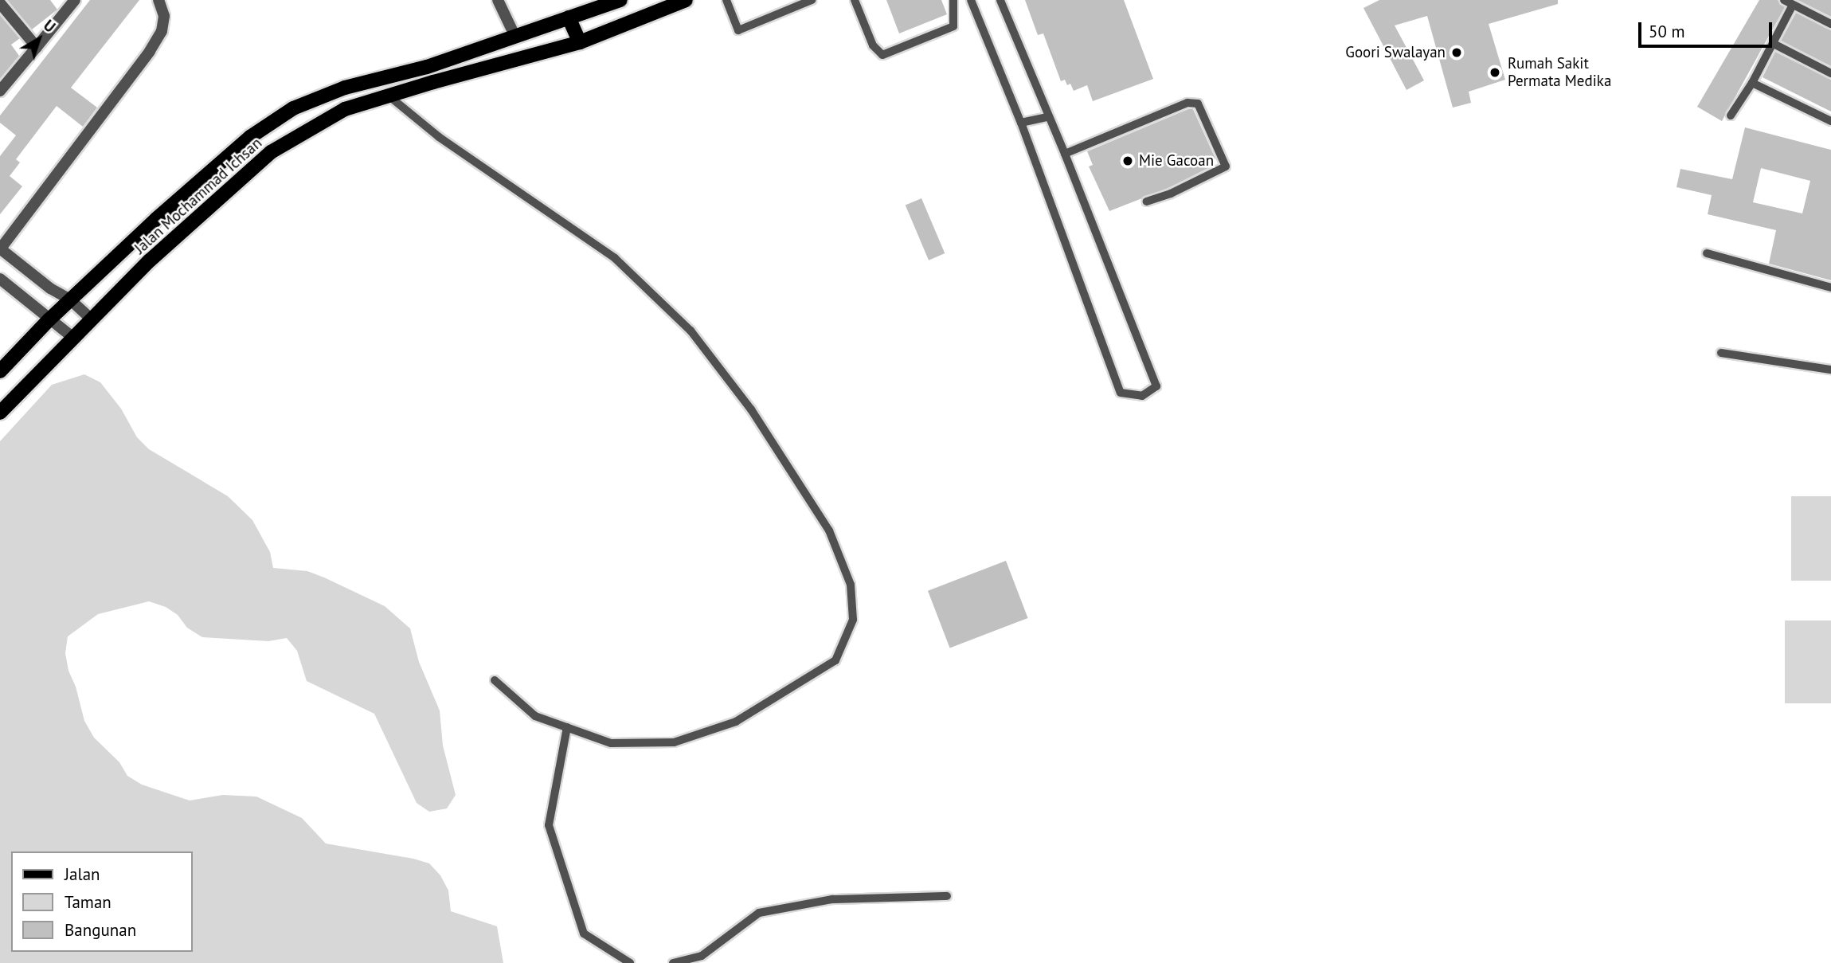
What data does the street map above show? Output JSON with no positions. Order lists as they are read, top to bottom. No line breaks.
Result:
{"streets":{"main road":["Jalan Mochammad Ichsan"]},"places":["Goori Swalayan","Rumah Sakit Permata Medika","Mie Gacoan"],"legend":["Jalan","Taman","Bangunan"],"scale_bar":"50 m","north":"top right"}
